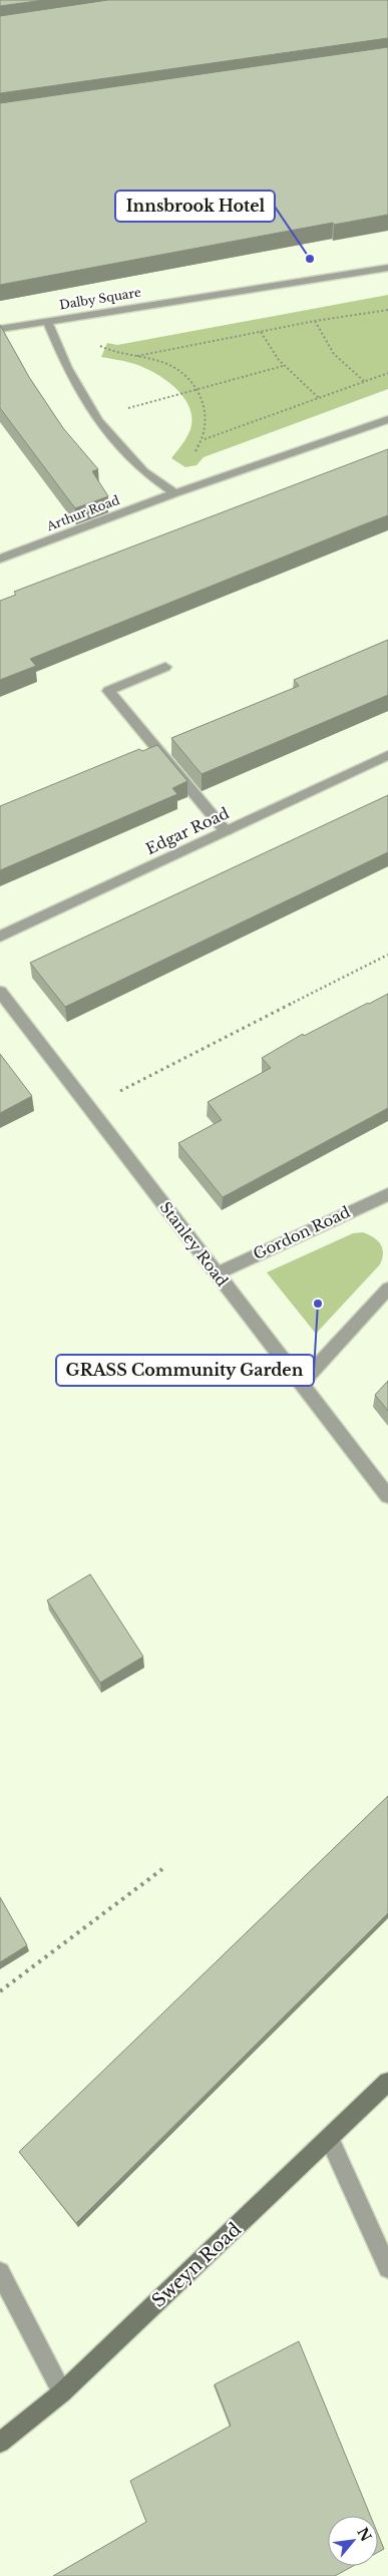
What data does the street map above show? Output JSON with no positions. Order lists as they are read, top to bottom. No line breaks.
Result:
{"streets":{"street":["Dalby Square","Arthur Road","Edgar Road","Gordon Road","Stanley Road","Sweyn Road"]},"crossings":[["Dalby Square","Arthur Road"],["Gordon Road","Stanley Road"]],"places":["Innsbrook Hotel","GRASS Community Garden"],"north":"top right"}
